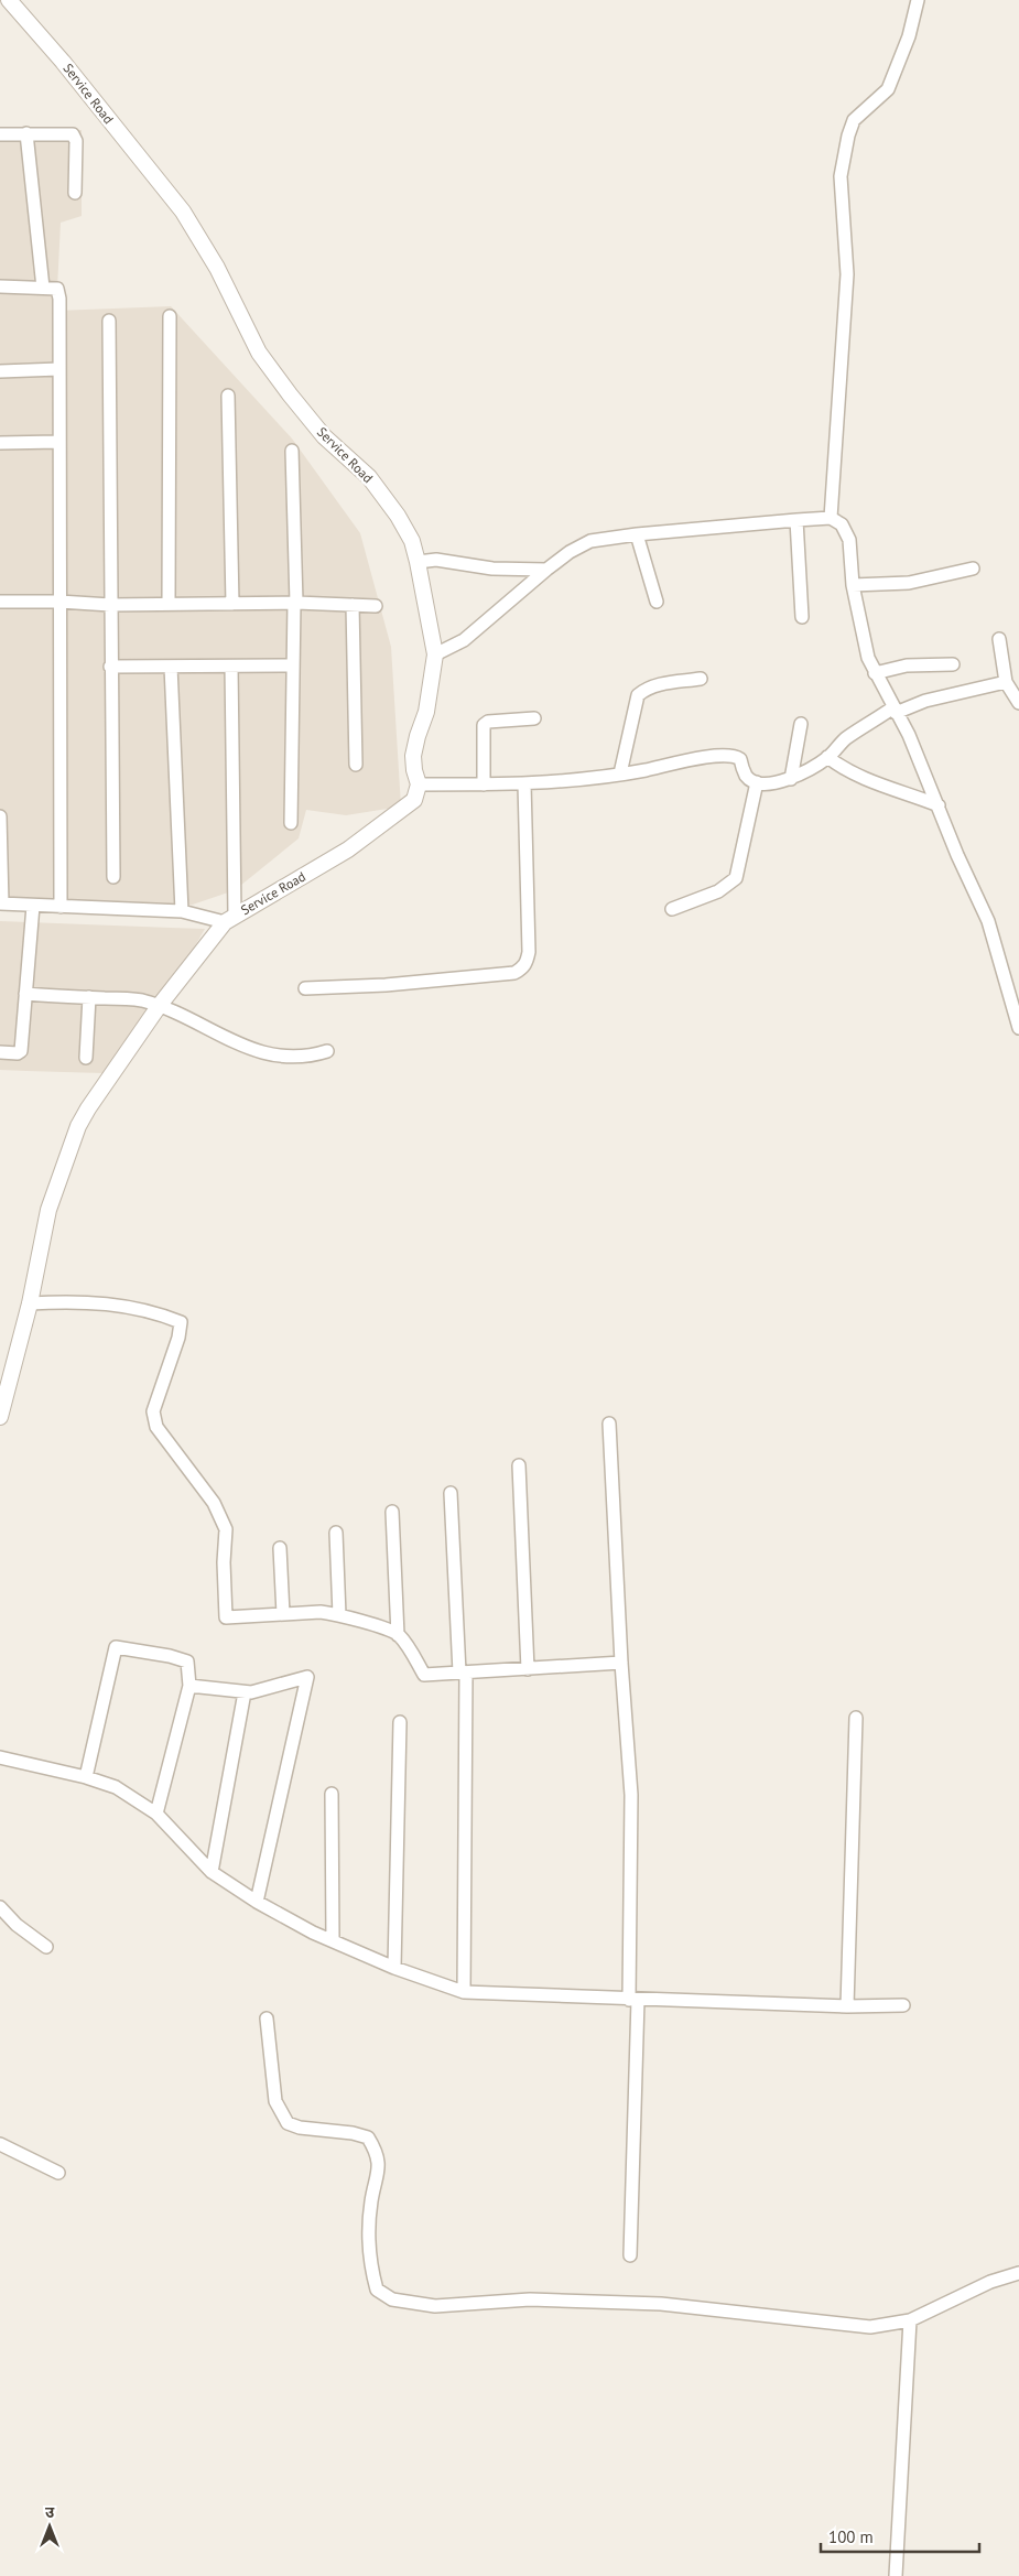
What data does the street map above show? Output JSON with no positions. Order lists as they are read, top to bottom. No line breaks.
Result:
{"streets":{"street":["Service Road"]},"scale_bar":"100 m","north":"top"}
